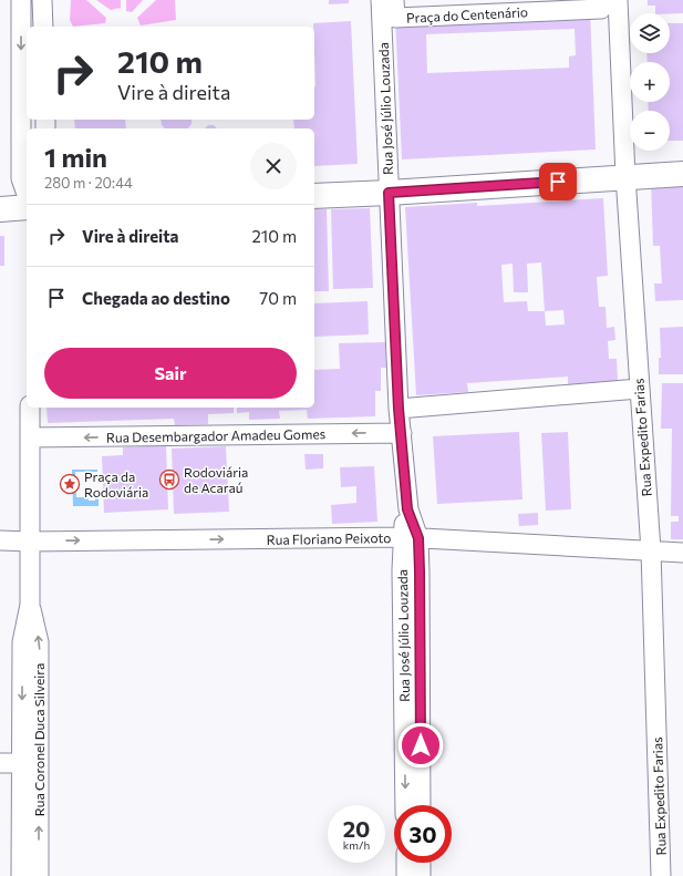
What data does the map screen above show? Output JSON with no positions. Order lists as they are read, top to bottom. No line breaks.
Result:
{"streets":{"street":["Praça do Centenário","Rua José Júlio Louzada","Rua Desembargador Amadeu Gomes","Rua Expedito Farias","Rua Floriano Peixoto","Rua Coronel Duca Silveira"]},"crossings":[["Rua José Júlio Louzada","Rua Desembargador Amadeu Gomes"],["Rua José Júlio Louzada","Rua Floriano Peixoto"],["Rua Desembargador Amadeu Gomes","Rua Coronel Duca Silveira"],["Rua Expedito Farias","Rua Floriano Peixoto"],["Rua Floriano Peixoto","Rua Coronel Duca Silveira"]],"one_way":["Rua Desembargador Amadeu Gomes","Rua Floriano Peixoto"],"places":{"bus stop":["Rodoviária de Acaraú"],"place":["Praça da Rodoviária"]},"page":{"map_buttons":["+","−"],"turn":["210 m","Vire à direita"],"heading":["1 min","280 m · 20:44"],"list":[{"name":"Vire à direita","value":"210 m"},{"name":"Chegada ao destino","value":"70 m"}],"buttons":"Sair","speed":"20 km/h","limit":"30"}}
